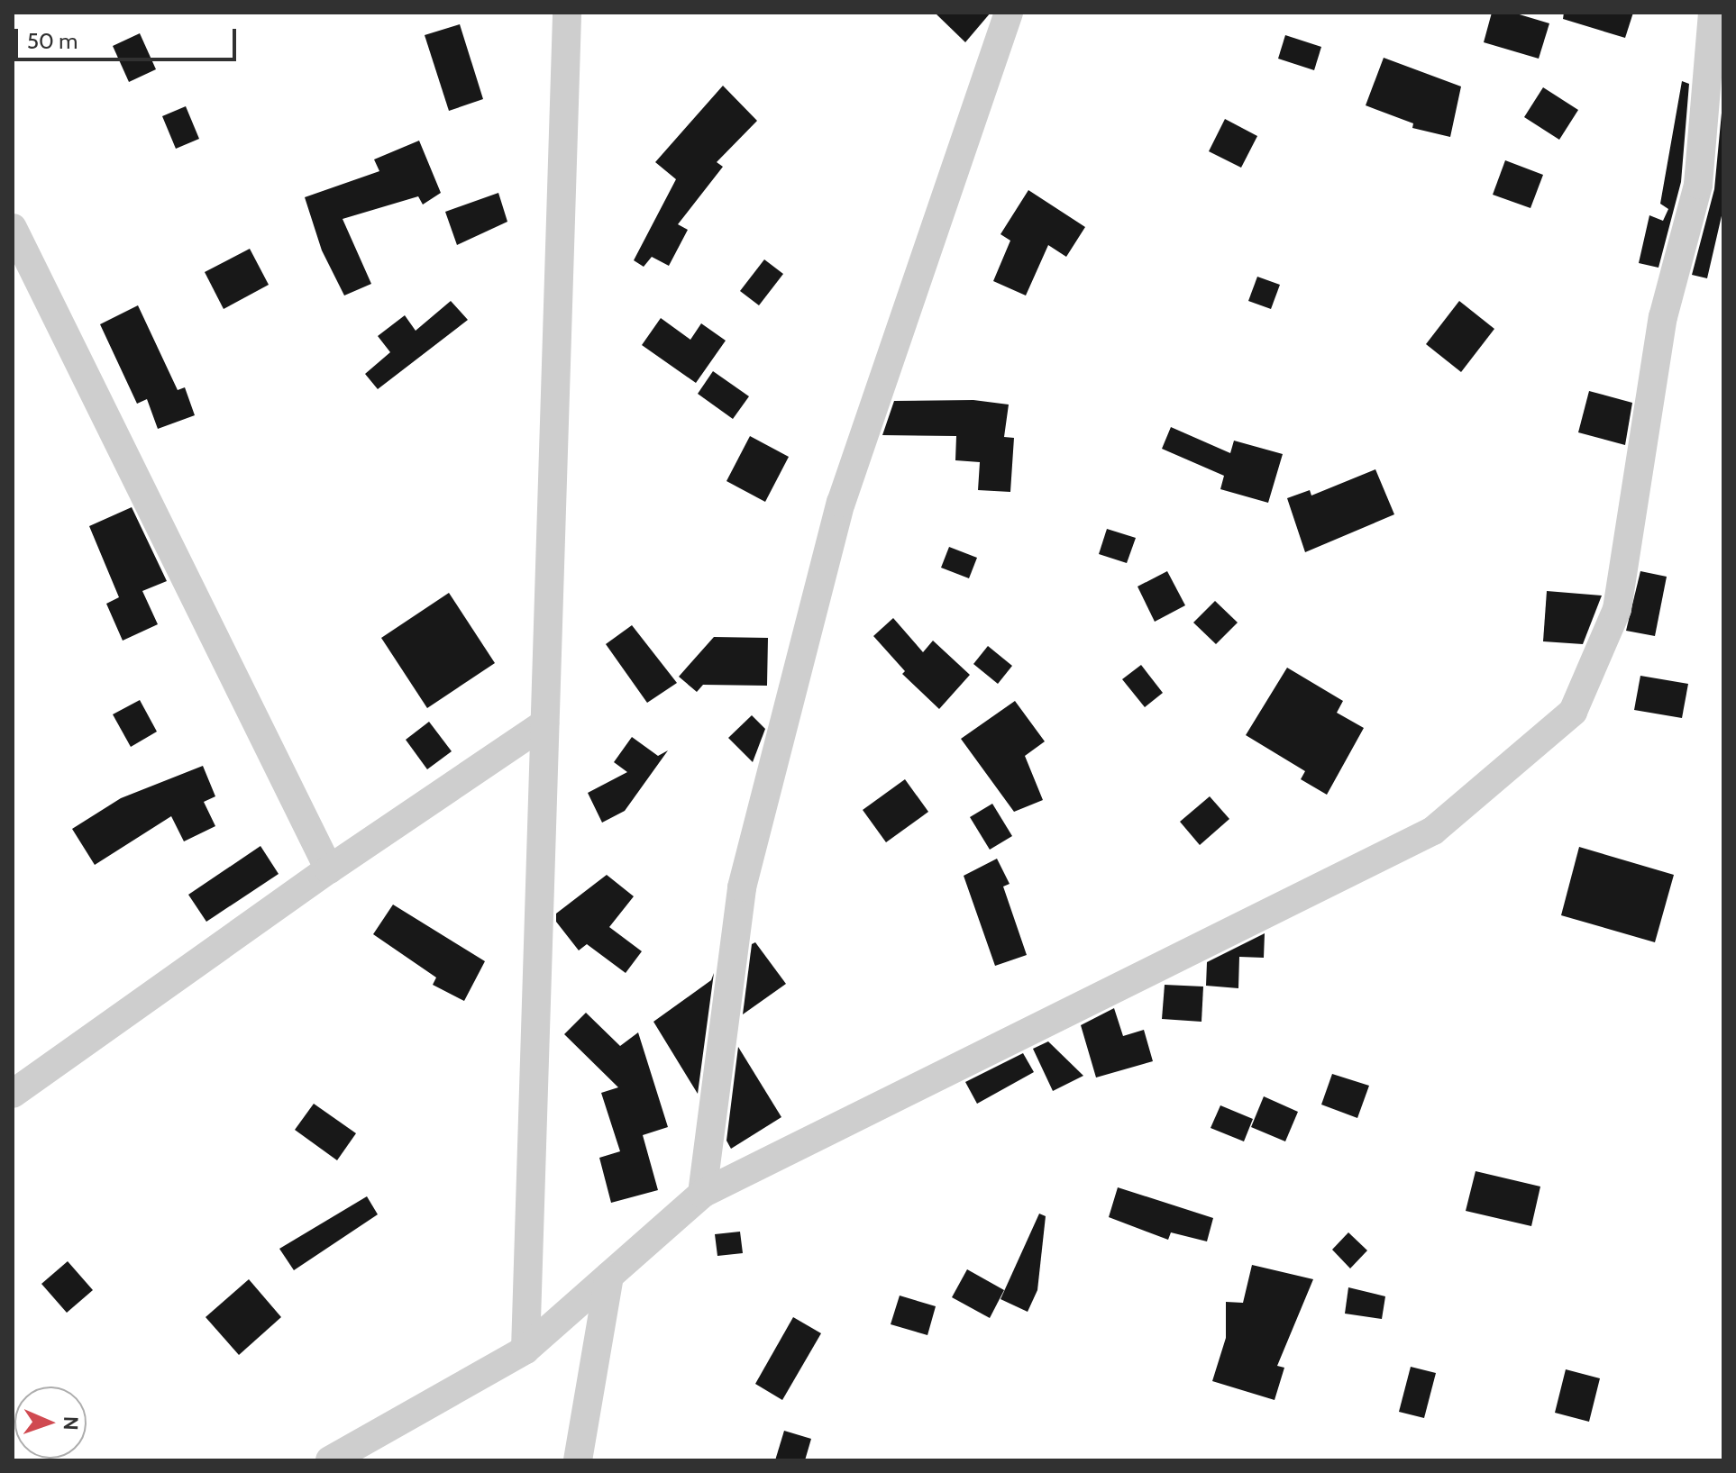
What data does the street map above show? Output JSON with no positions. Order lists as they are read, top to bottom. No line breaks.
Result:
{"scale_bar":"50 m","north":"right"}
